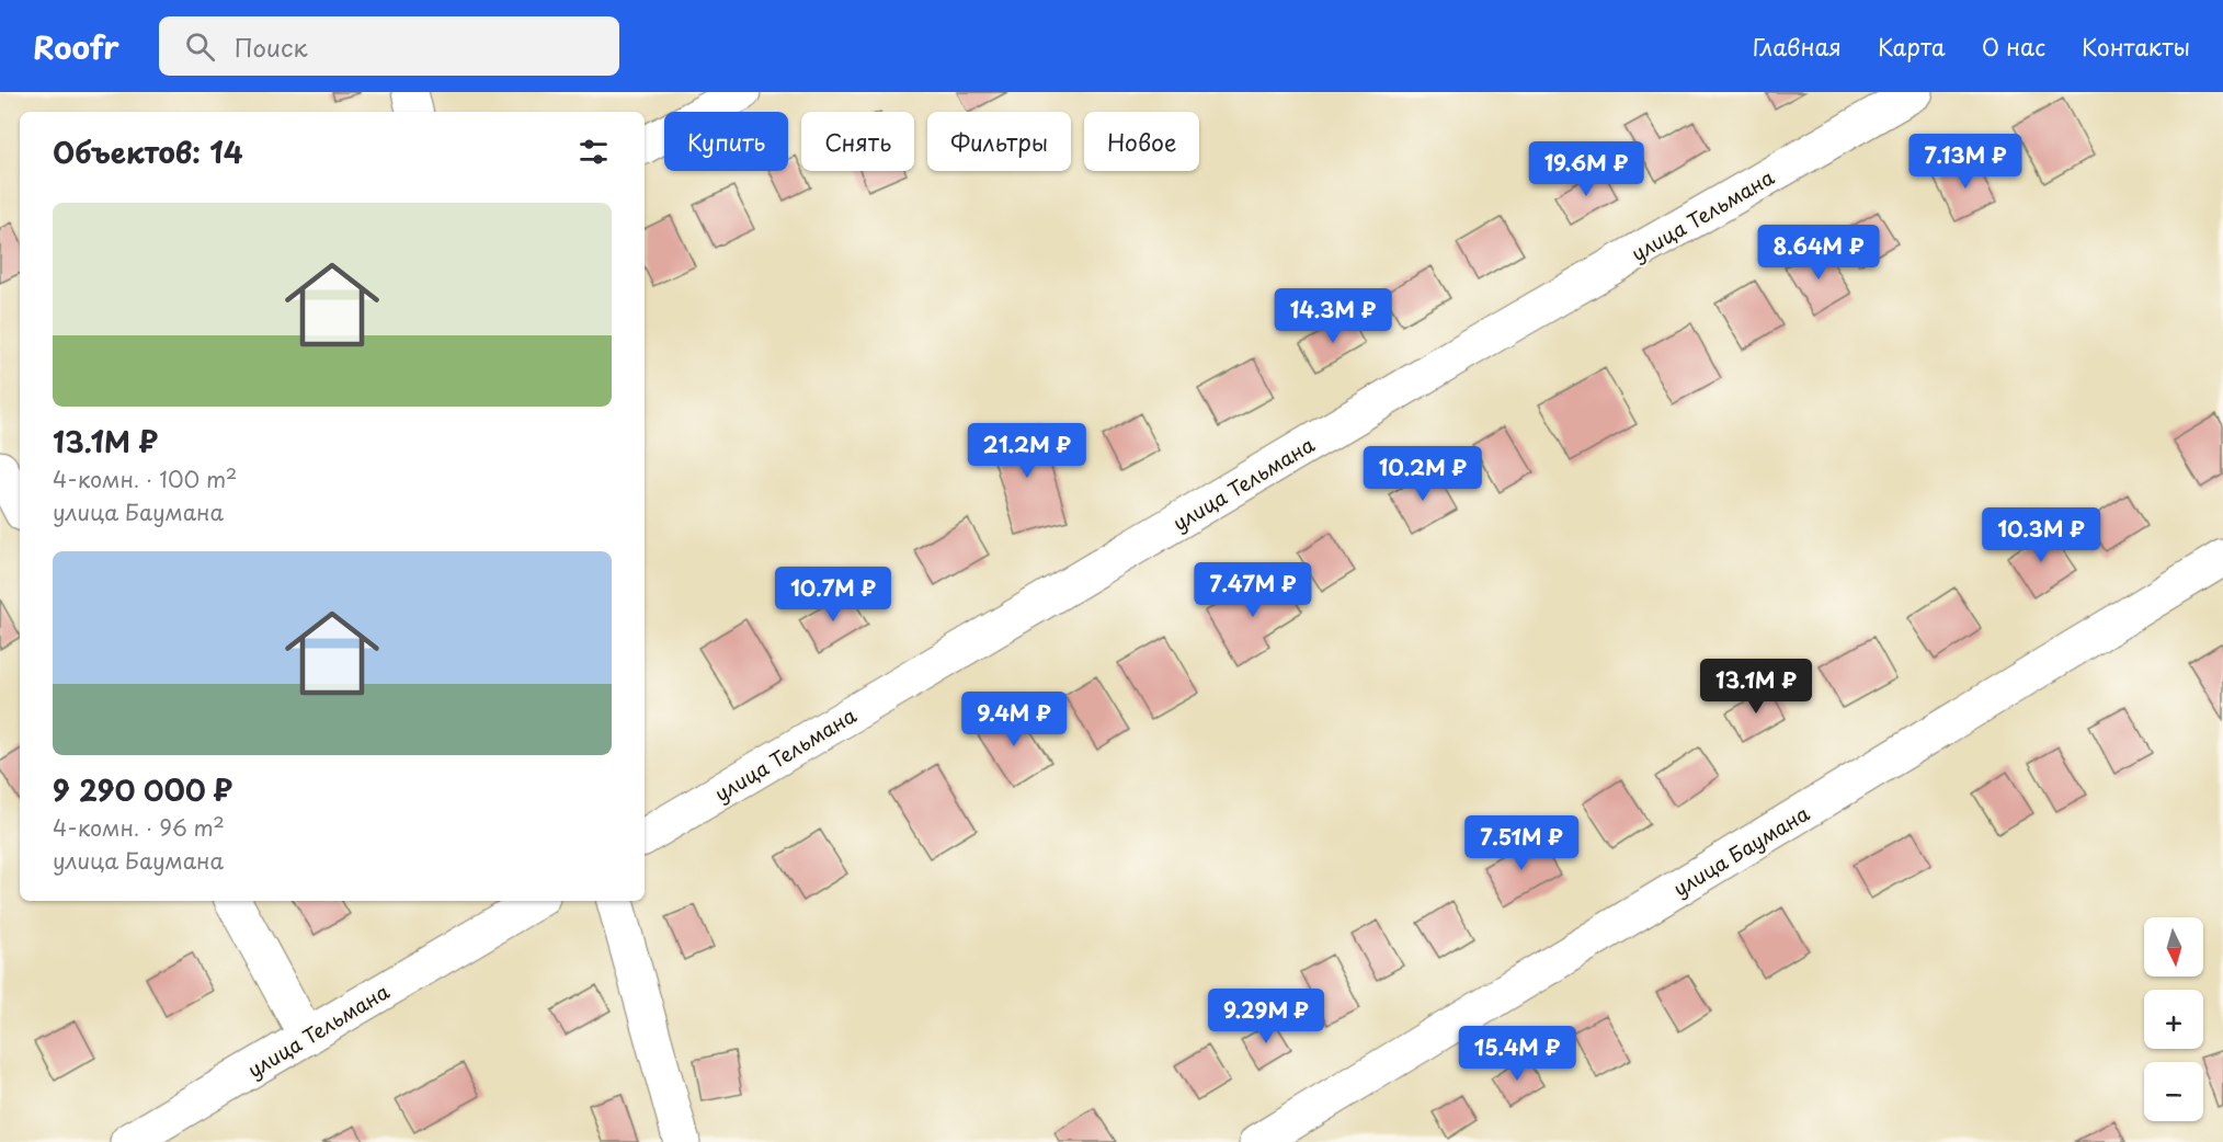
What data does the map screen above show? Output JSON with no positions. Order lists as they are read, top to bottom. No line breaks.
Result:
{"streets":{"street":["улица Тельмана","улица Баумана"]},"north":"bottom","page":{"header":"Roofr","search":"Поиск","nav":["Главная","Карта","О нас","Контакты"],"chip":["Купить","Снять","Фильтры","Новое"],"heading":"Объектов: 14","price":["7.13M ₽","19.6M ₽","8.64M ₽","14.3M ₽","21.2M ₽","10.2M ₽","10.3M ₽","7.47M ₽","10.7M ₽","13.1M ₽","9.4M ₽","7.51M ₽","9.29M ₽","15.4M ₽"],"list":[{"name":"13.1M ₽","note":"4-комн. · 100 m² · улица Баумана"},{"name":"9 290 000 ₽","note":"4-комн. · 96 m² · улица Баумана"}],"map_buttons":["+","−"]}}
